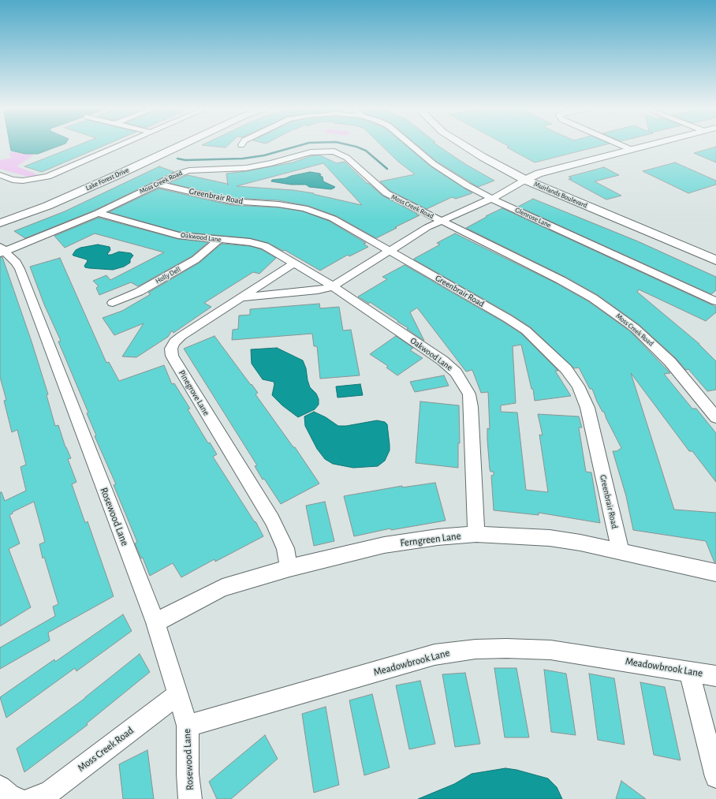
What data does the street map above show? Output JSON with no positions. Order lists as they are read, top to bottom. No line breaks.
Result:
{"streets":{"main road":["Lake Forest Drive","Muirlands Boulevard"],"street":["Moss Creek Road","Greenbrair Road","Glenrose Lane","Oakwood Lane","Holly Dell","Pinegrove Lane","Rosewood Lane","Ferngreen Lane","Meadowbrook Lane"]},"crossings":[["Moss Creek Road","Greenbrair Road"],["Moss Creek Road","Oakwood Lane"],["Moss Creek Road","Rosewood Lane"],["Greenbrair Road","Ferngreen Lane"],["Oakwood Lane","Holly Dell"],["Oakwood Lane","Pinegrove Lane"],["Oakwood Lane","Ferngreen Lane"],["Pinegrove Lane","Ferngreen Lane"],["Rosewood Lane","Ferngreen Lane"],["Rosewood Lane","Meadowbrook Lane"]]}
